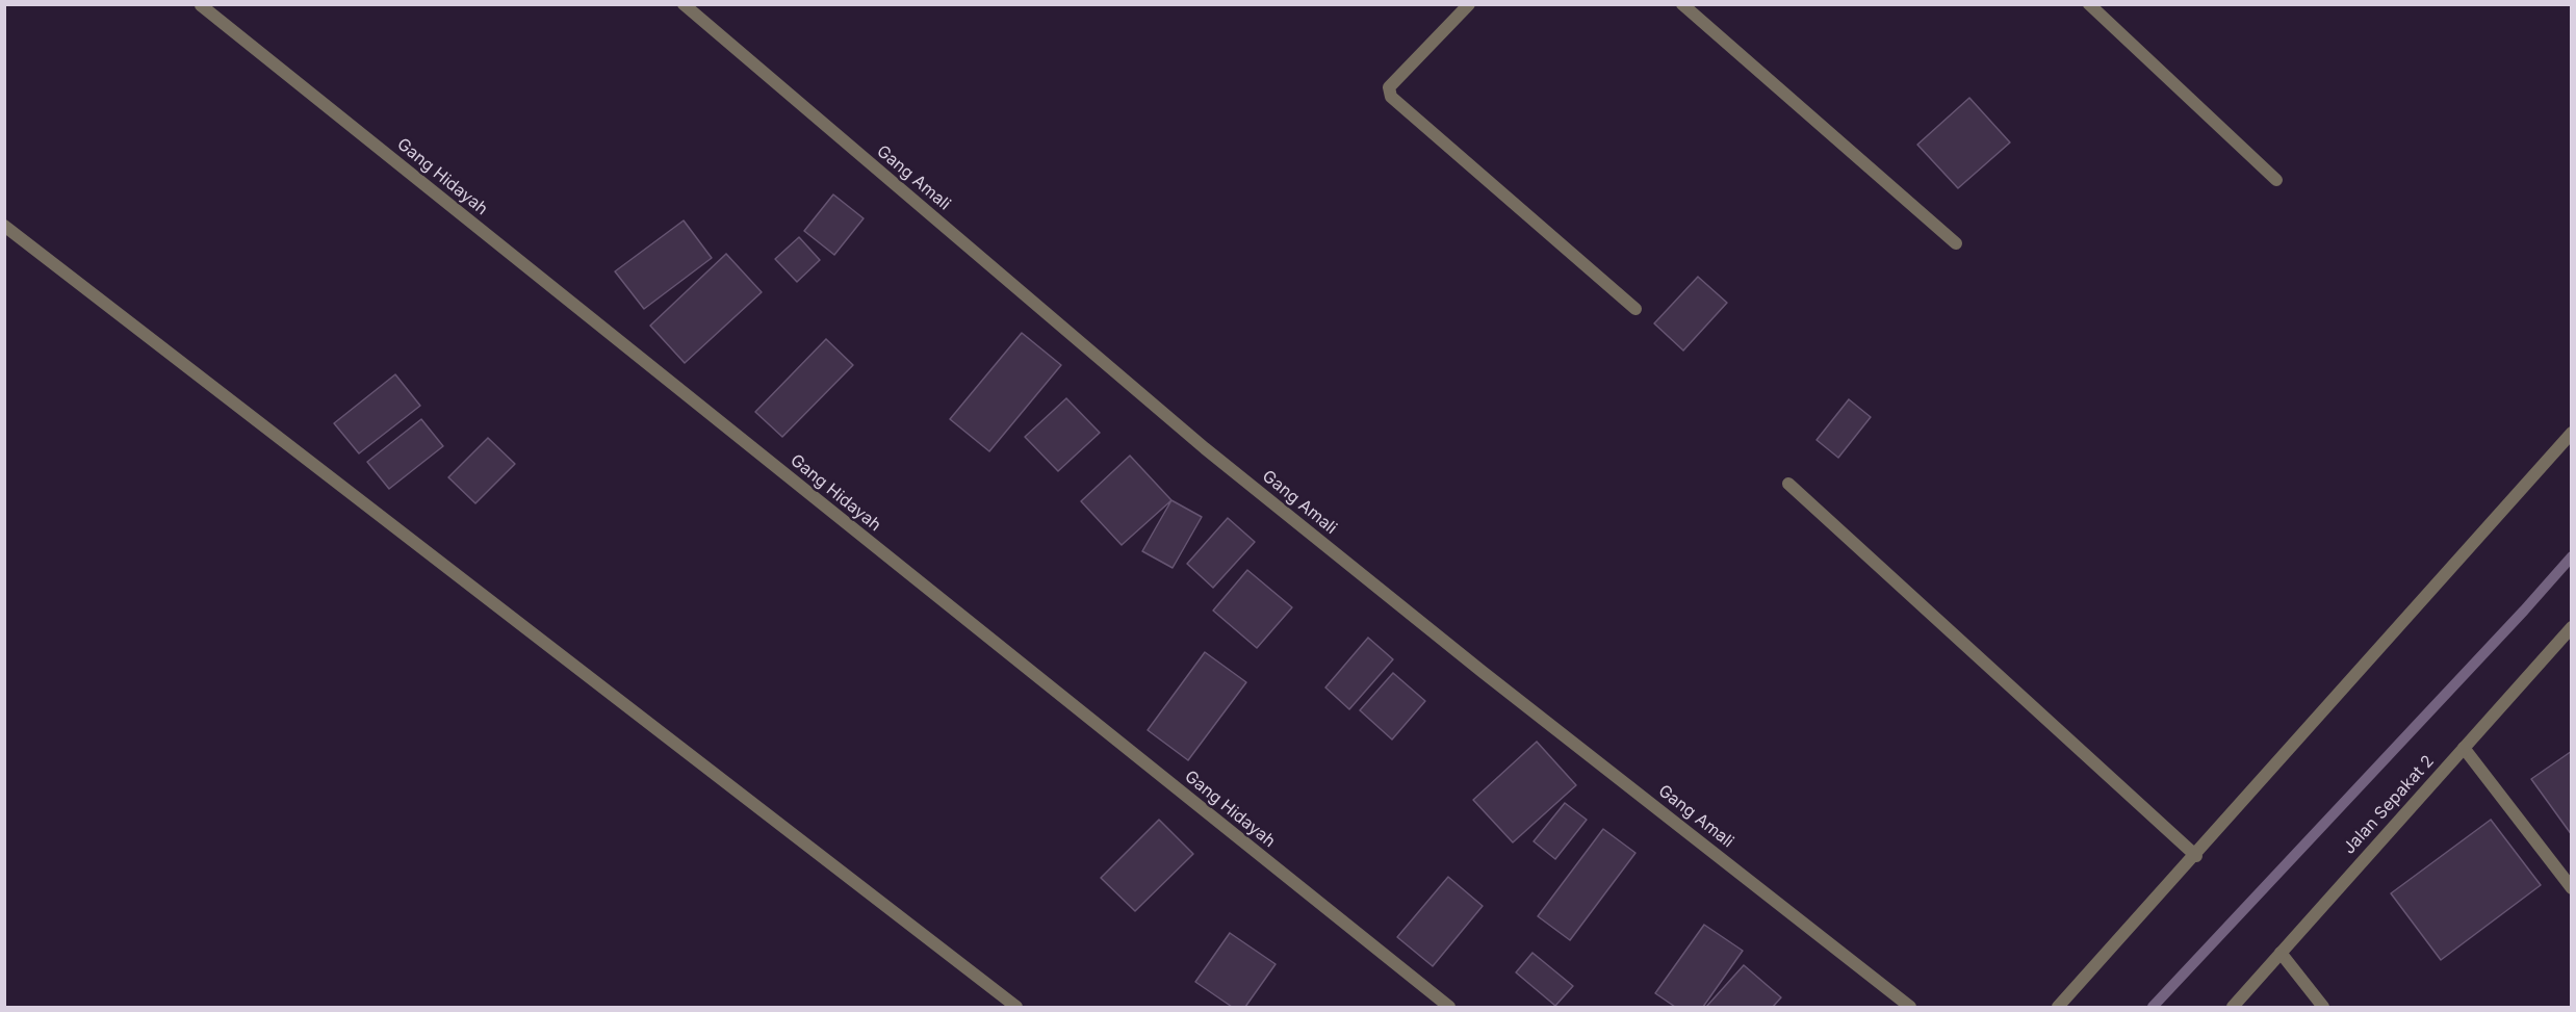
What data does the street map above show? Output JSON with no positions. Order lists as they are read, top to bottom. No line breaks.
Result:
{"streets":{"street":["Gang Hidayah","Gang Amali","Jalan Sepakat 2"]}}
